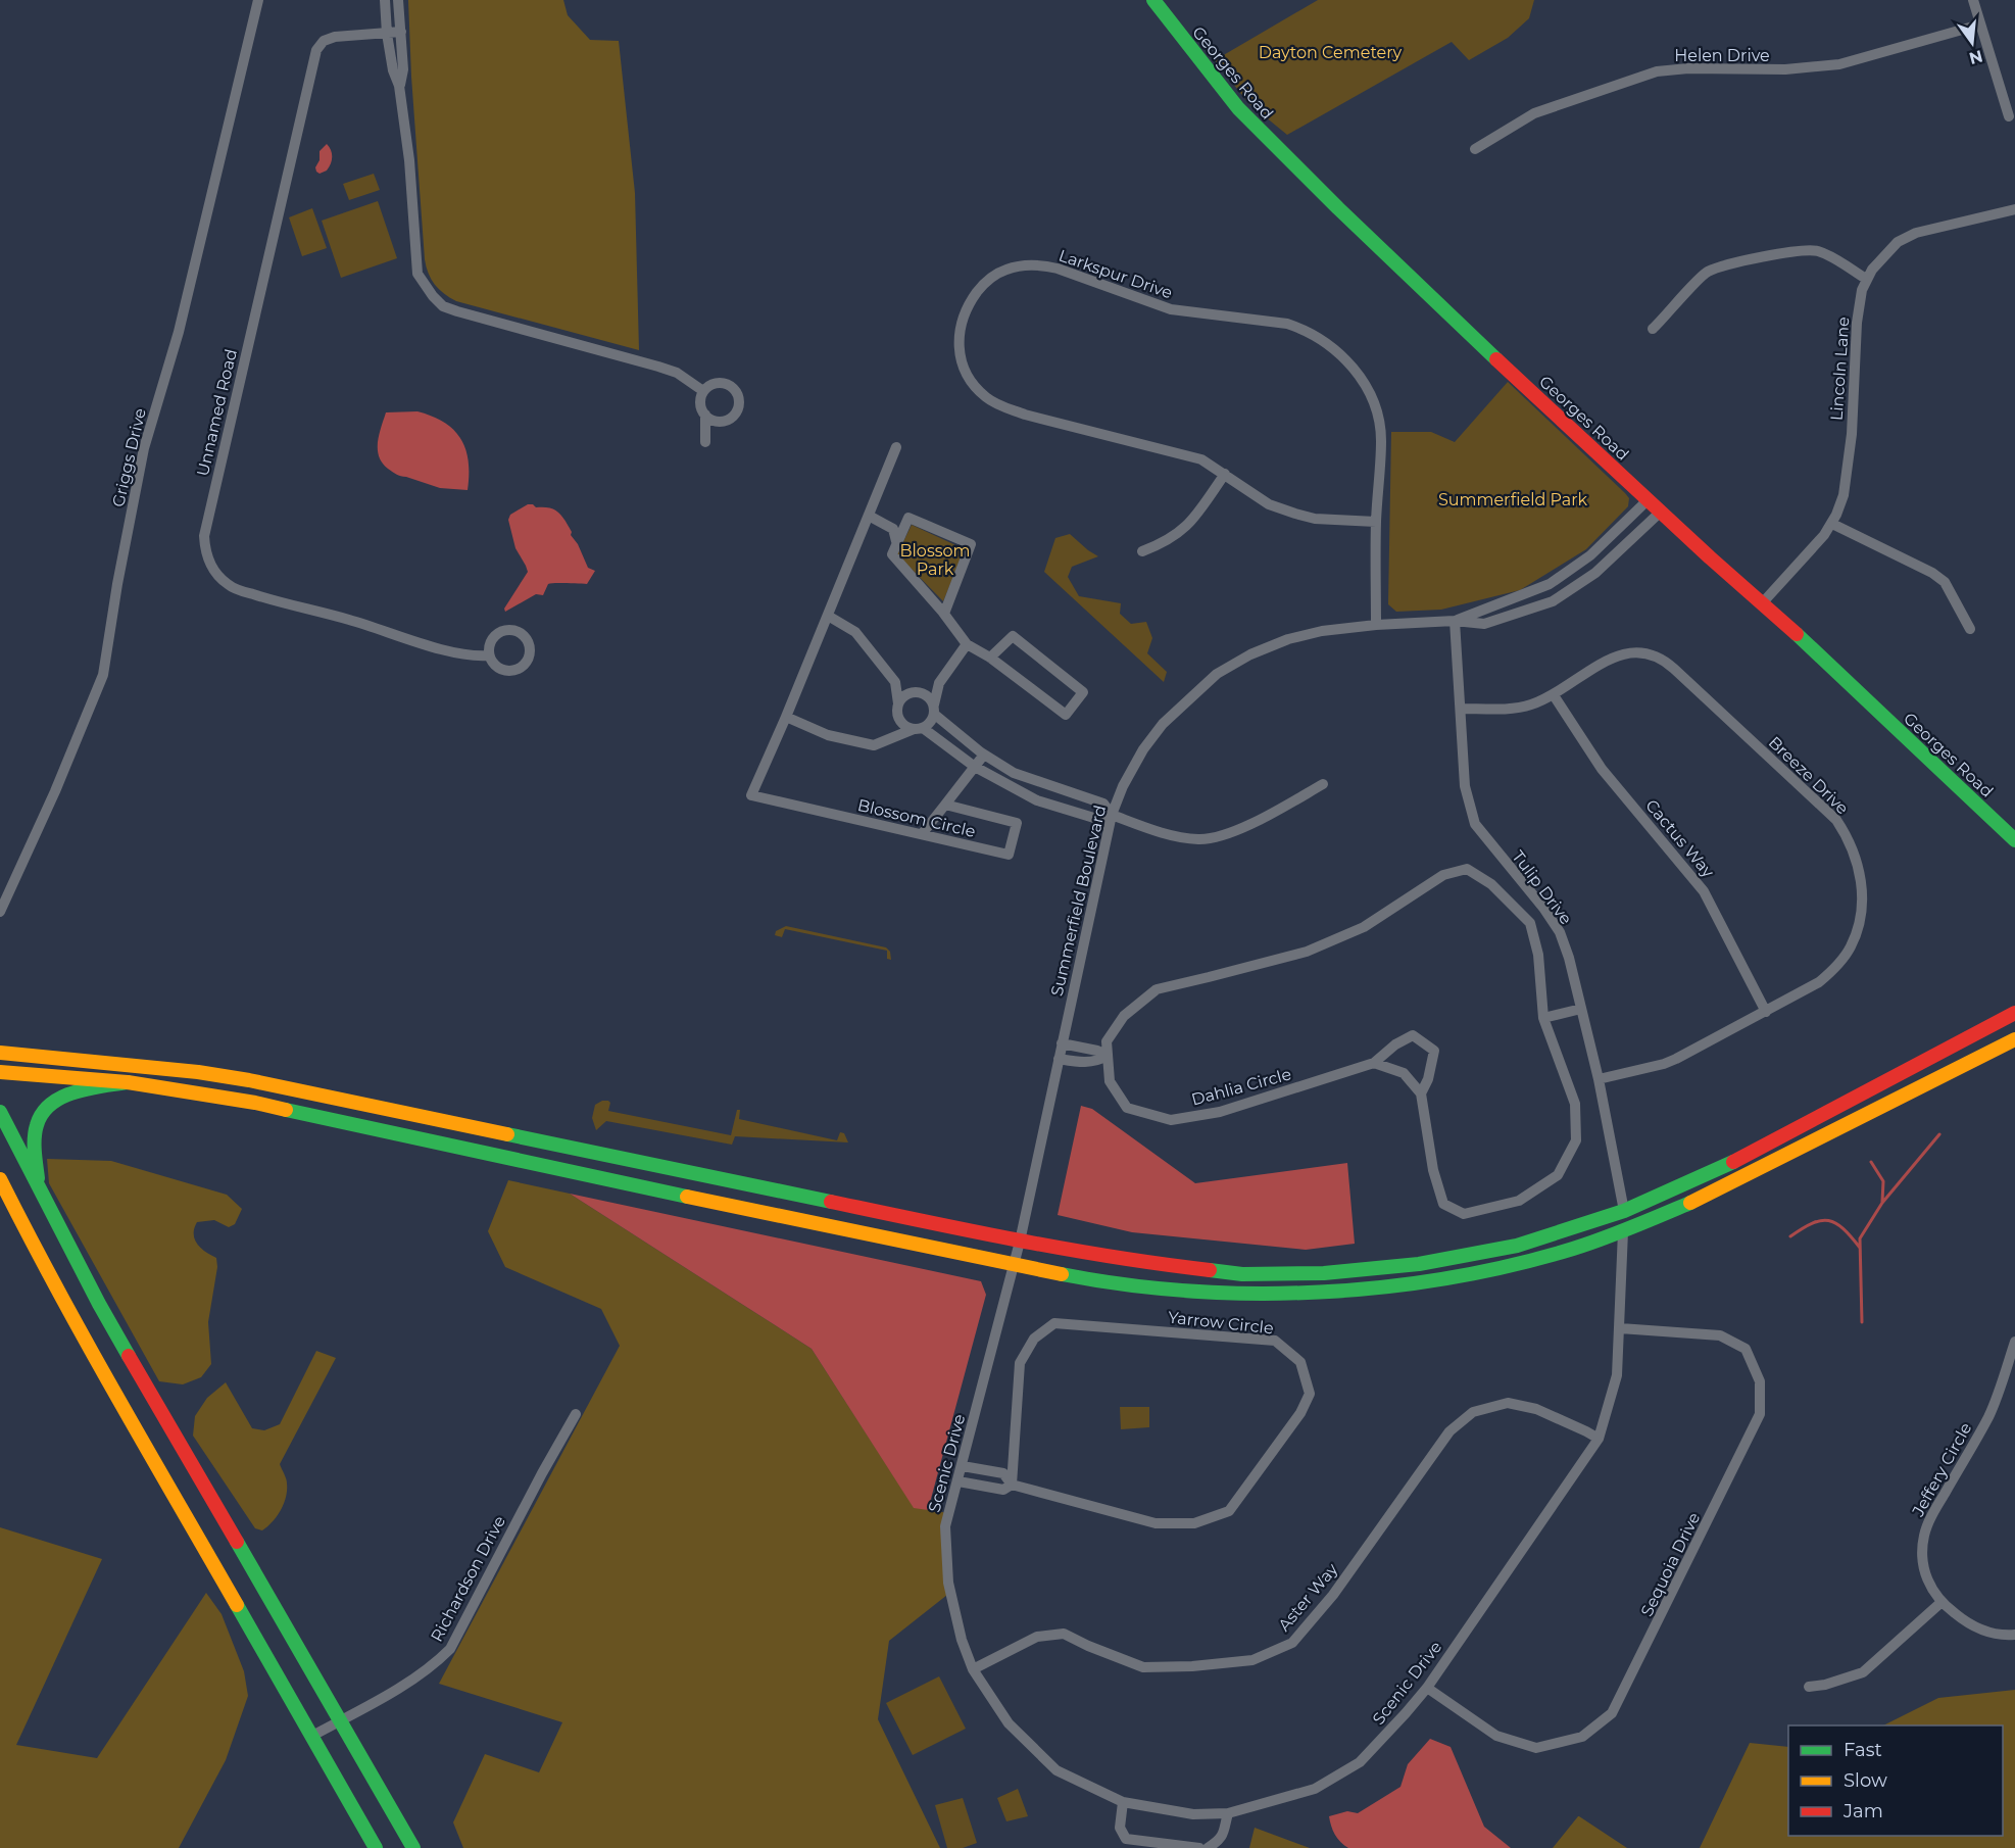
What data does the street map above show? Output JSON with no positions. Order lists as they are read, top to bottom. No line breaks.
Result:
{"streets":{"main road":["Georges Road"],"street":["Helen Drive","Larkspur Drive","Lincoln Lane","Unnamed Road","Griggs Drive","Breeze Drive","Blossom Circle","Cactus Way","Tulip Drive","Summerfield Boulevard","Dahlia Circle","Yarrow Circle","Scenic Drive","Jeffery Circle","Sequoia Drive","Richardson Drive","Aster Way"]},"crossings":[["Georges Road","Lincoln Lane"],["Georges Road","Summerfield Boulevard"],["Larkspur Drive","Summerfield Boulevard"],["Breeze Drive","Cactus Way"],["Breeze Drive","Tulip Drive"],["Tulip Drive","Summerfield Boulevard"],["Summerfield Boulevard","Scenic Drive"],["Yarrow Circle","Scenic Drive"],["Scenic Drive","Sequoia Drive"],["Scenic Drive","Aster Way"]],"parks":["Dayton Cemetery","Summerfield Park","Blossom Park"],"legend":["Fast","Slow","Jam"],"north":"bottom"}
